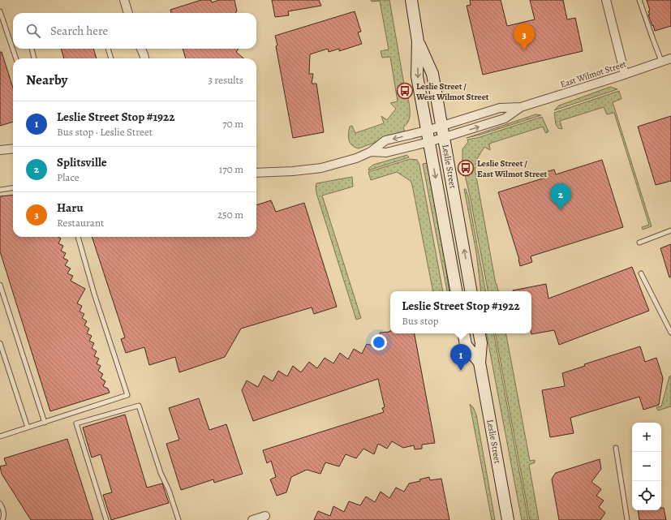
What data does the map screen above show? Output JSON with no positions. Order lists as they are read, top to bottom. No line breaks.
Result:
{"streets":{"main road":["Leslie Street"],"street":["East Wilmot Street"]},"crossings":[["East Wilmot Street","Leslie Street"]],"places":{"bus stop":["Leslie Street / West Wilmot Street","Leslie Street / East Wilmot Street"]},"page":{"search":"Search here","pins":["3","2","1"],"heading":["Nearby","3 results"],"list":[{"mark":"1","name":"Leslie Street Stop #1922","note":"Bus stop · Leslie Street","value":"70 m"},{"mark":"2","name":"Splitsville","note":"Place","value":"170 m"},{"mark":"3","name":"Haru","note":"Restaurant","value":"250 m"}],"popup":["Leslie Street Stop #1922","Bus stop"],"map_buttons":["+","−"]}}
